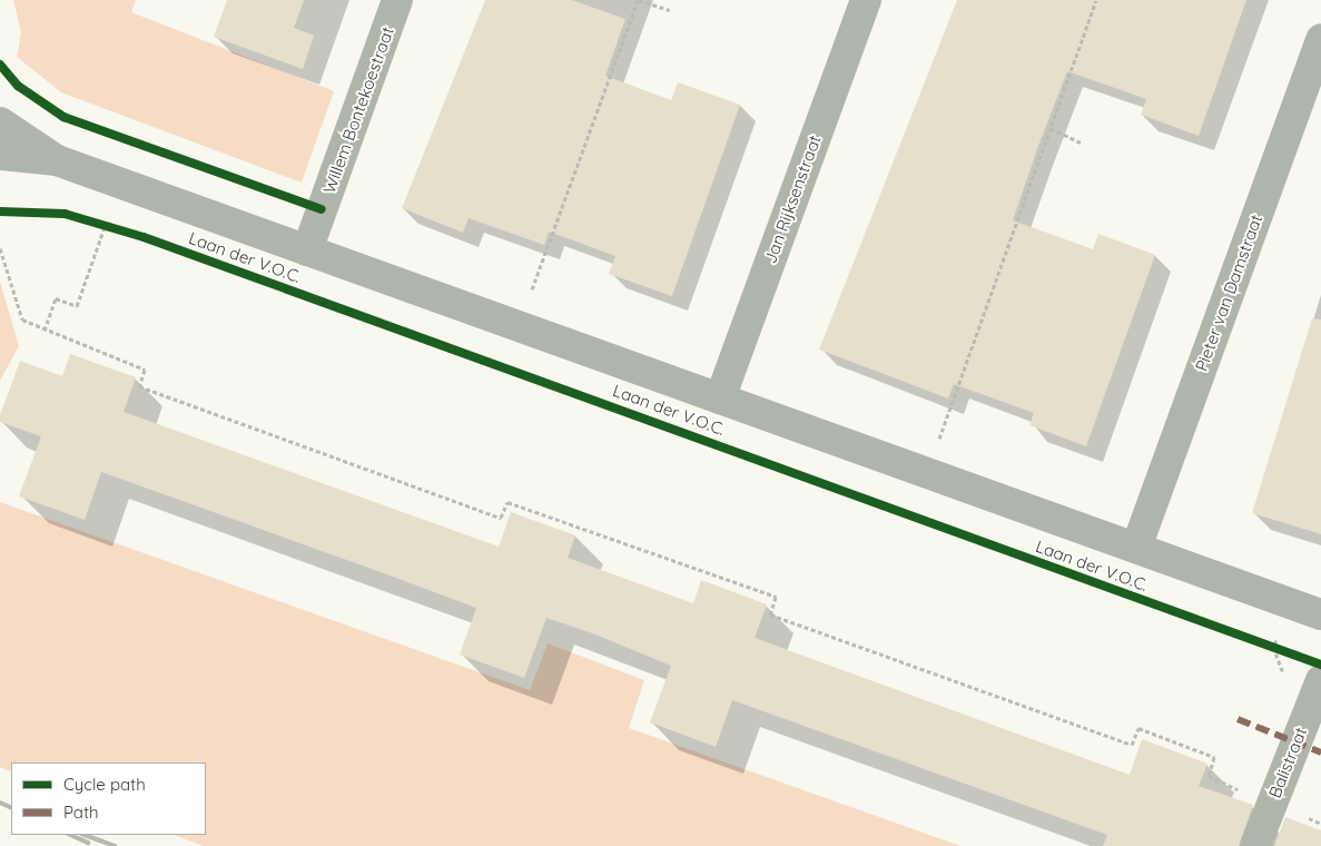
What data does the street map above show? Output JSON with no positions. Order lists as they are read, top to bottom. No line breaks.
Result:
{"streets":{"street":["Willem Bontekoestraat","Jan Rijksenstraat","Laan der V.O.C.","Pieter van Damstraat","Balistraat"]},"crossings":[["Willem Bontekoestraat","Laan der V.O.C."],["Jan Rijksenstraat","Laan der V.O.C."],["Laan der V.O.C.","Pieter van Damstraat"]],"legend":["Cycle path","Path"]}
